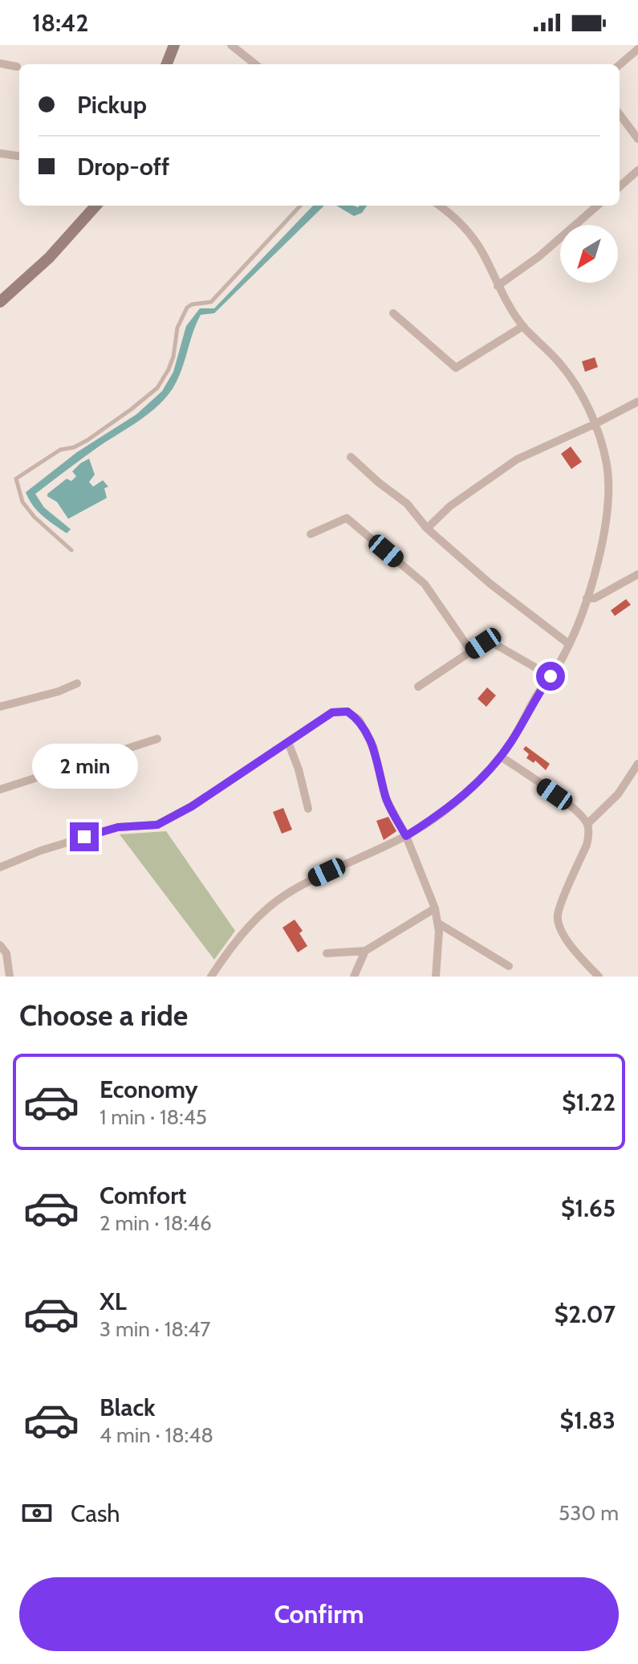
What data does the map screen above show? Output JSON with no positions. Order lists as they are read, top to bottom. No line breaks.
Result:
{"north":"bottom left","page":{"status":"18:42","banner":["Pickup","Drop-off"],"bubble":"2 min","heading":"Choose a ride","list":[{"name":"Economy","note":"1 min · 18:45","value":"$1.22"},{"name":"Comfort","note":"2 min · 18:46","value":"$1.65"},{"name":"XL","note":"3 min · 18:47","value":"$2.07"},{"name":"Black","note":"4 min · 18:48","value":"$1.83"}],"pay":["Cash","530 m"],"buttons":"Confirm"}}
